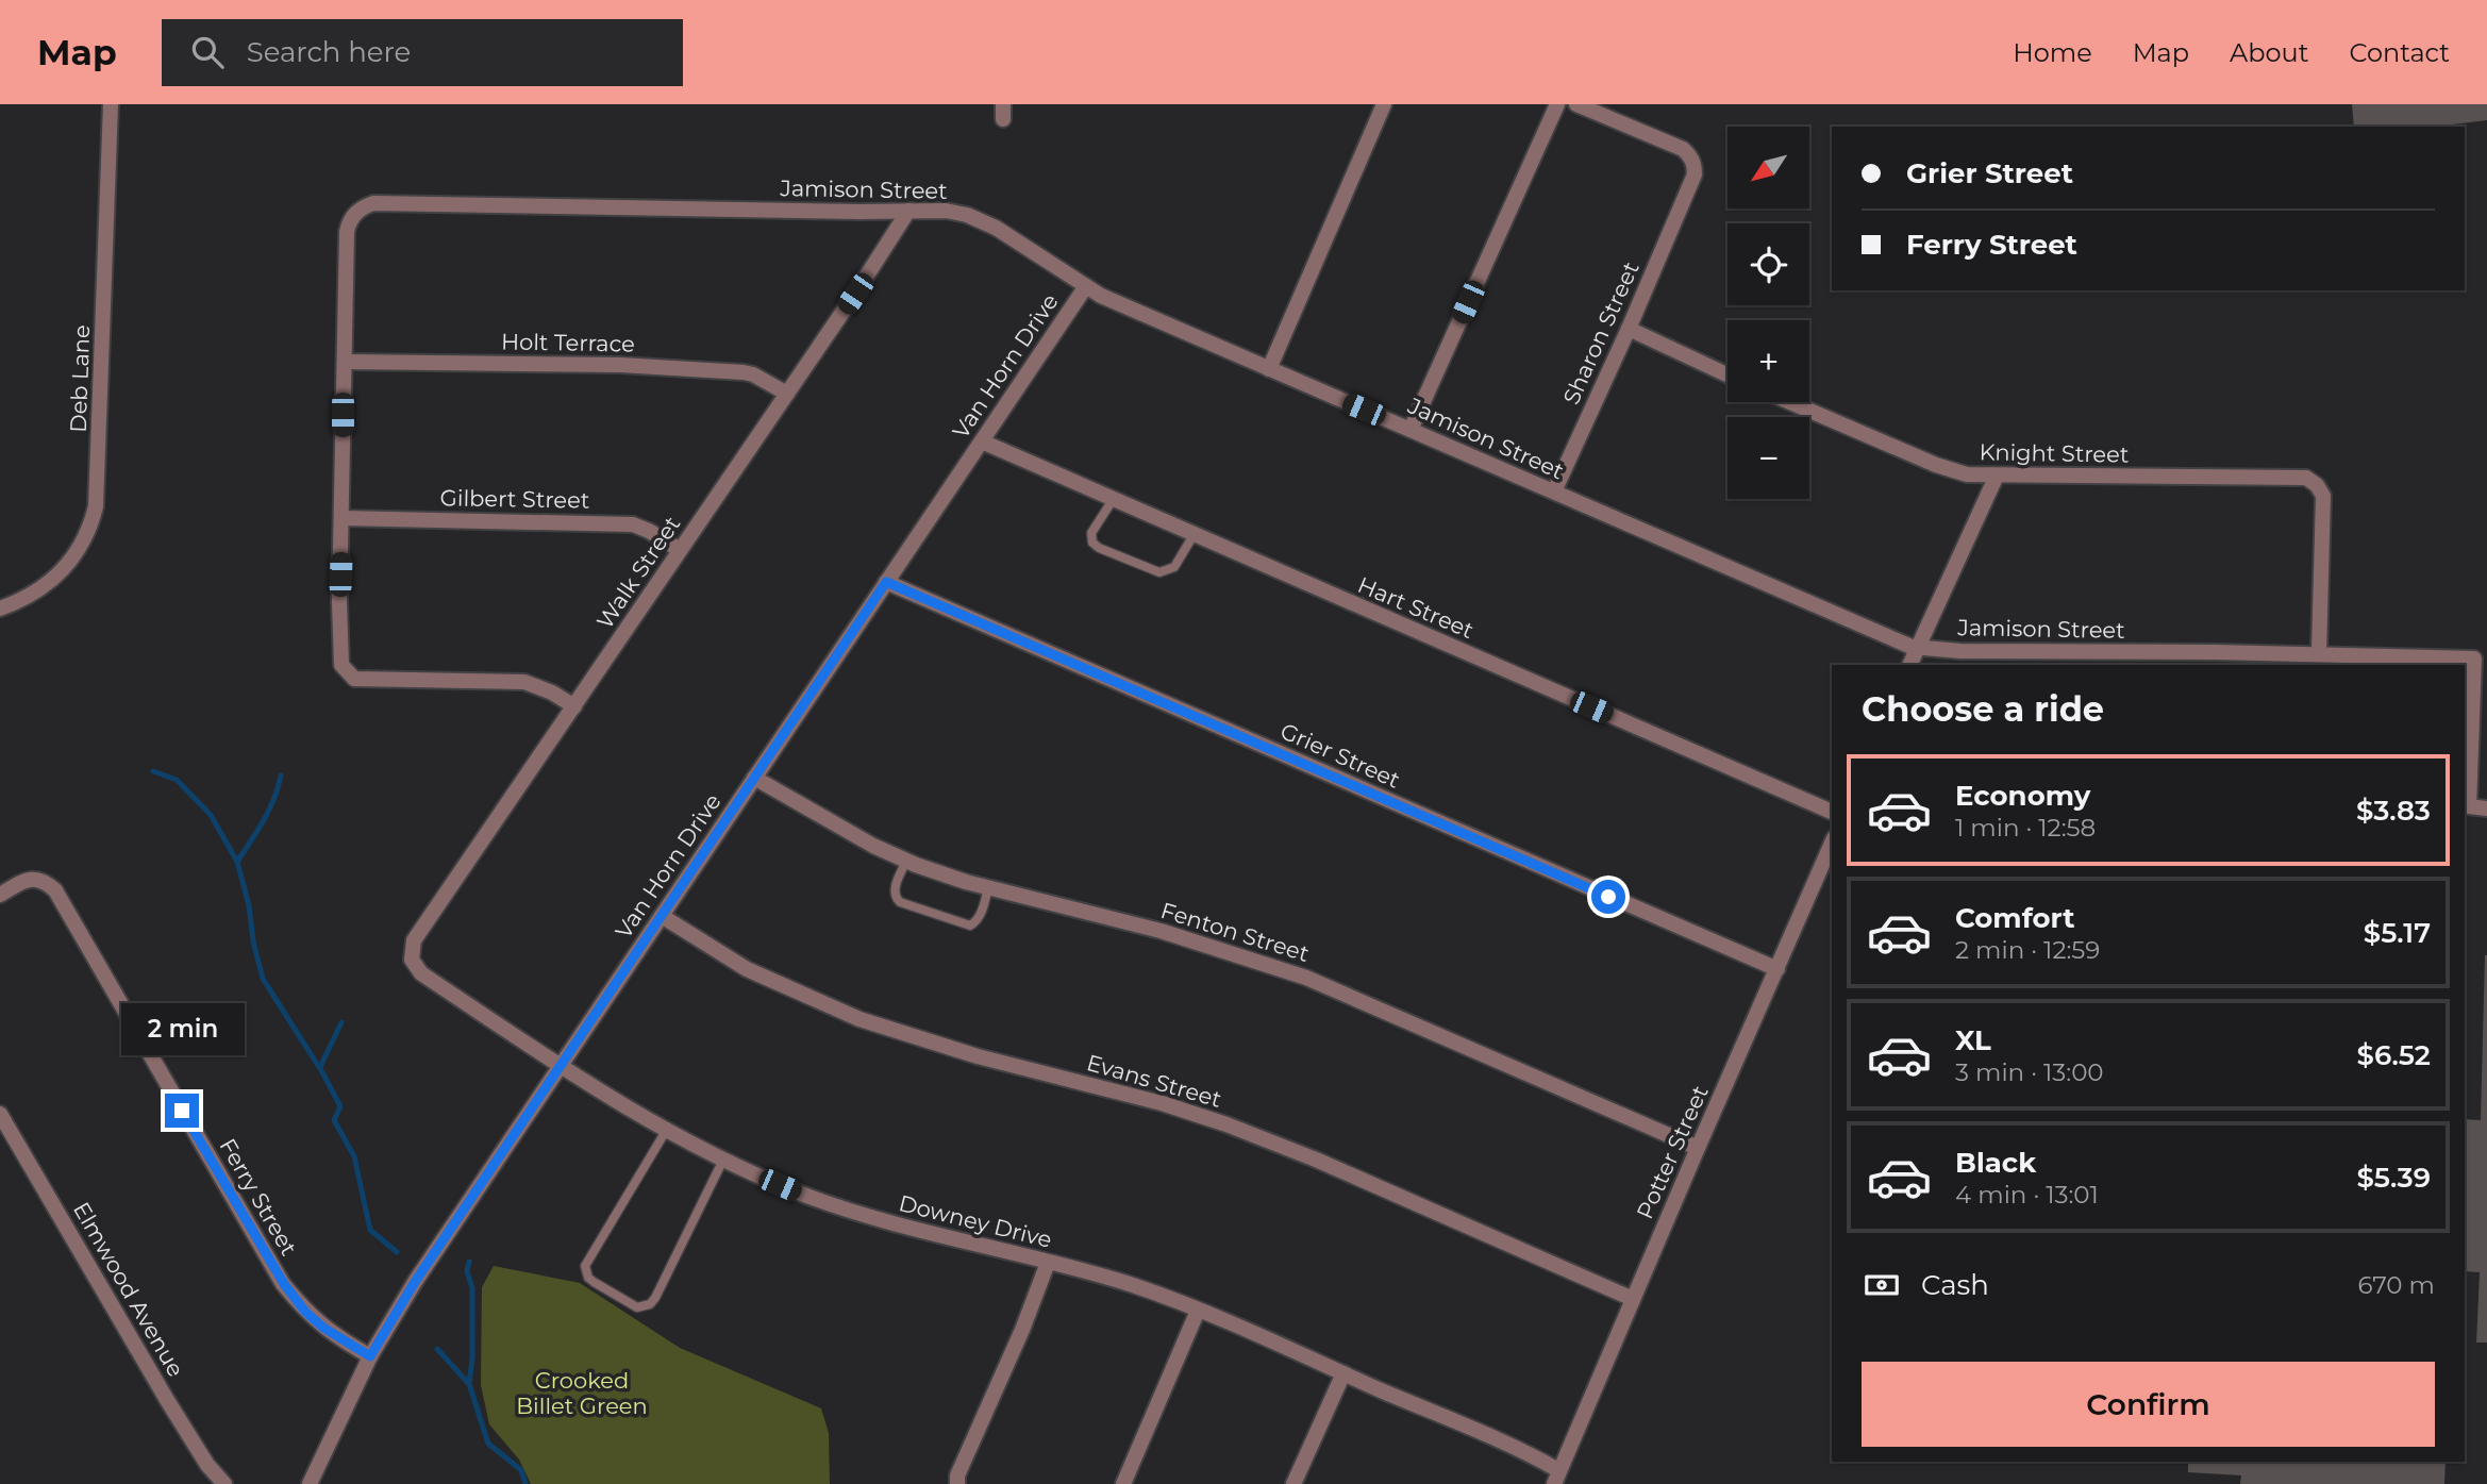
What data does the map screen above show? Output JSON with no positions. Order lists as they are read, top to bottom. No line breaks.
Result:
{"streets":{"street":["Jamison Street","Sharon Street","Holt Terrace","Van Horn Drive","Deb Lane","Knight Street","Gilbert Street","Walk Street","Hart Street","Grier Street","Fenton Street","Evans Street","Potter Street","Ferry Street","Downey Drive","Elmwood Avenue"]},"crossings":[["Jamison Street","Sharon Street"],["Jamison Street","Holt Terrace"],["Jamison Street","Van Horn Drive"],["Jamison Street","Knight Street"],["Jamison Street","Walk Street"],["Holt Terrace","Walk Street"],["Van Horn Drive","Hart Street"],["Van Horn Drive","Grier Street"],["Van Horn Drive","Fenton Street"],["Van Horn Drive","Evans Street"],["Van Horn Drive","Ferry Street"],["Van Horn Drive","Downey Drive"],["Gilbert Street","Walk Street"],["Walk Street","Downey Drive"],["Grier Street","Potter Street"],["Fenton Street","Potter Street"],["Evans Street","Potter Street"],["Potter Street","Downey Drive"]],"parks":["Crooked Billet Green"],"north":"bottom left","page":{"header":"Map","search":"Search here","nav":["Home","Map","About","Contact"],"map_buttons":["+","−"],"banner":["Grier Street","Ferry Street"],"heading":"Choose a ride","list":[{"name":"Economy","note":"1 min · 12:58","value":"$3.83"},{"name":"Comfort","note":"2 min · 12:59","value":"$5.17"},{"name":"XL","note":"3 min · 13:00","value":"$6.52"},{"name":"Black","note":"4 min · 13:01","value":"$5.39"}],"bubble":"2 min","pay":["Cash","670 m"],"buttons":"Confirm"}}
